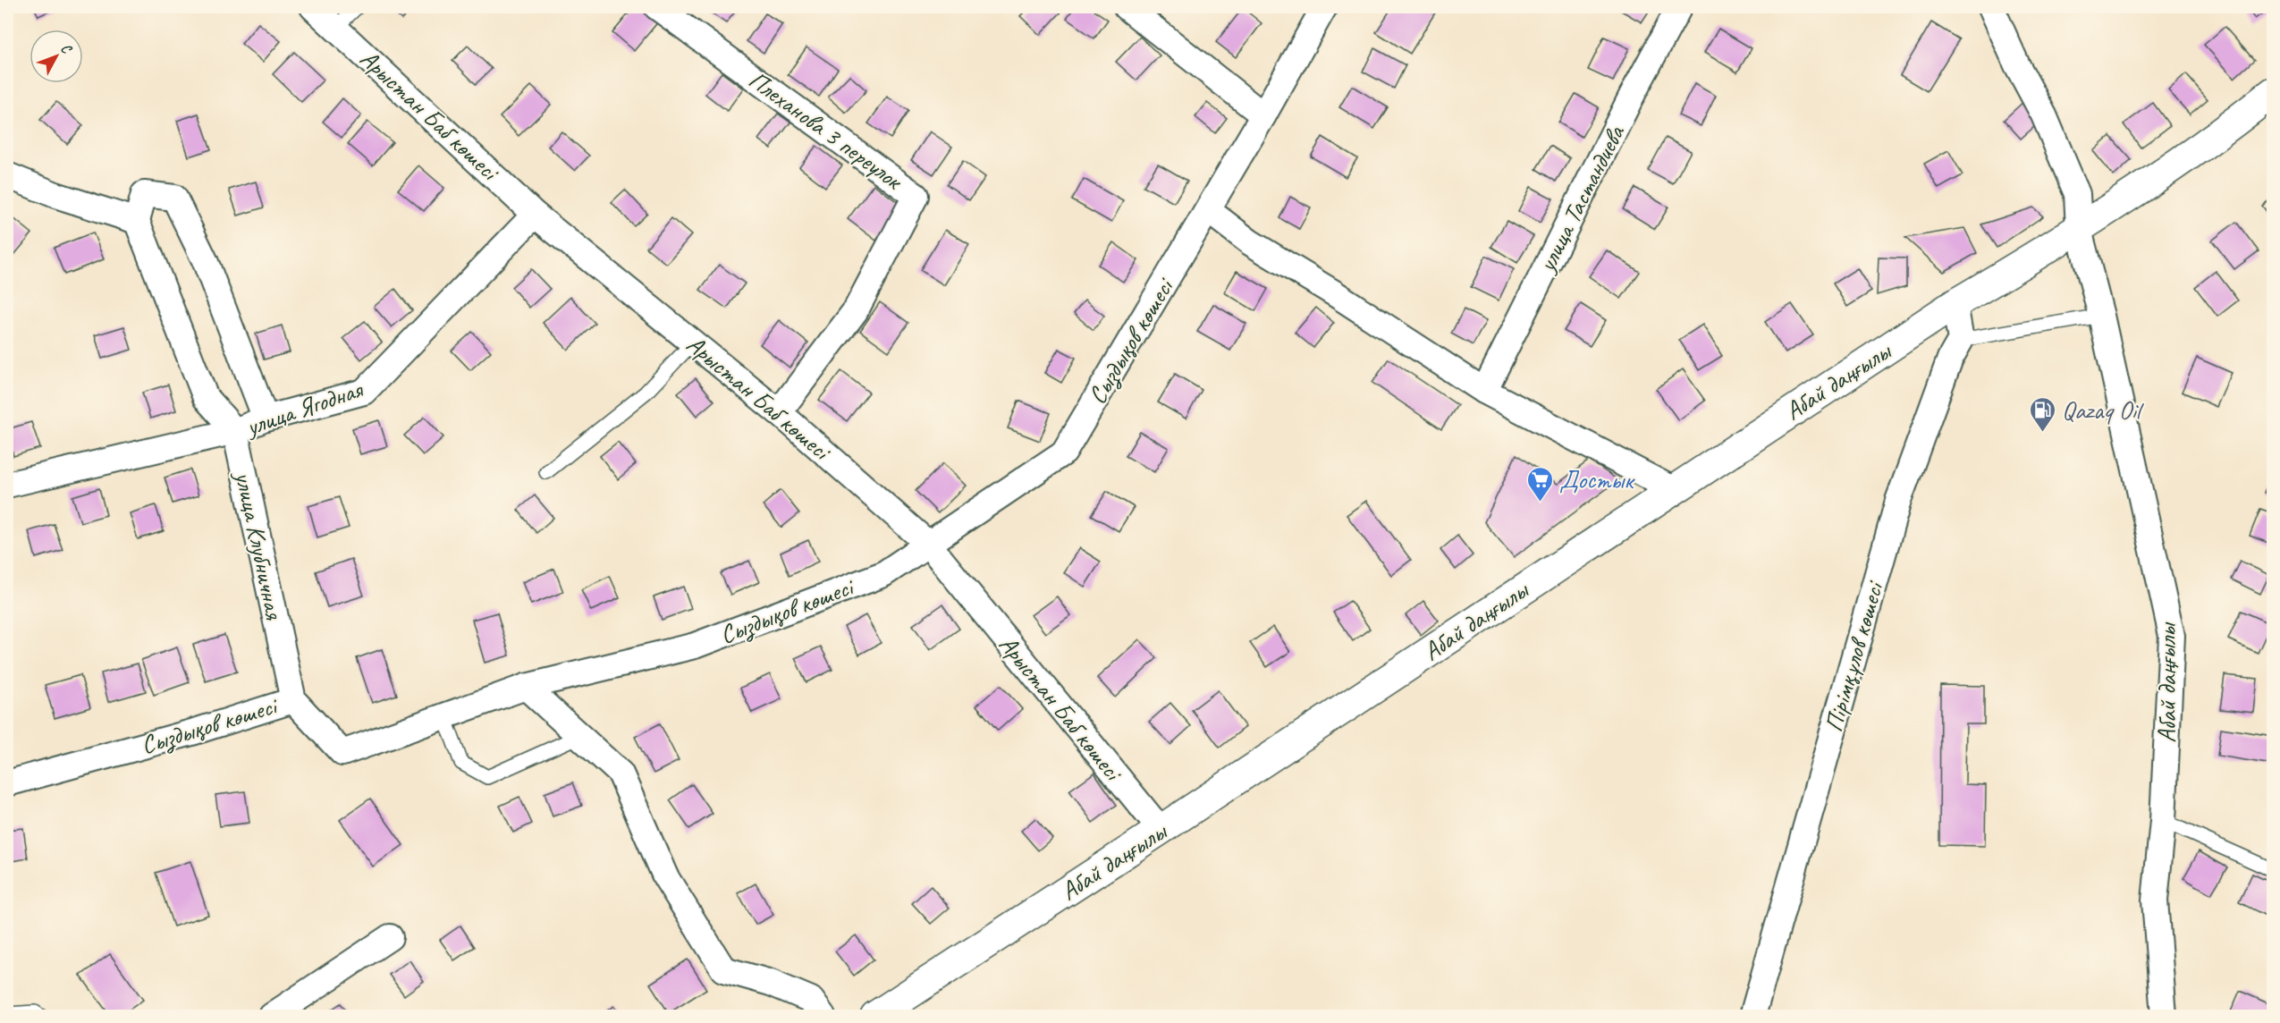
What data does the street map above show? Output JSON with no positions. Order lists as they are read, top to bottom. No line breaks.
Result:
{"streets":{"street":["Арыстан Баб көшесі","Плеханова 3 переулок","улица Тастандиева","Сыздықов көшесі","Абай даңғылы","улица Ягодная","улица Клубничная","Пірімқұлов көшесі"]},"crossings":[["Арыстан Баб көшесі","Плеханова 3 переулок"],["Арыстан Баб көшесі","Сыздықов көшесі"],["Арыстан Баб көшесі","Абай даңғылы"],["Арыстан Баб көшесі","улица Ягодная"],["Сыздықов көшесі","улица Клубничная"],["улица Ягодная","улица Клубничная"]],"places":{"fuel station":["Qazaq Oil"],"supermarket":["Достык"]},"north":"top right"}
